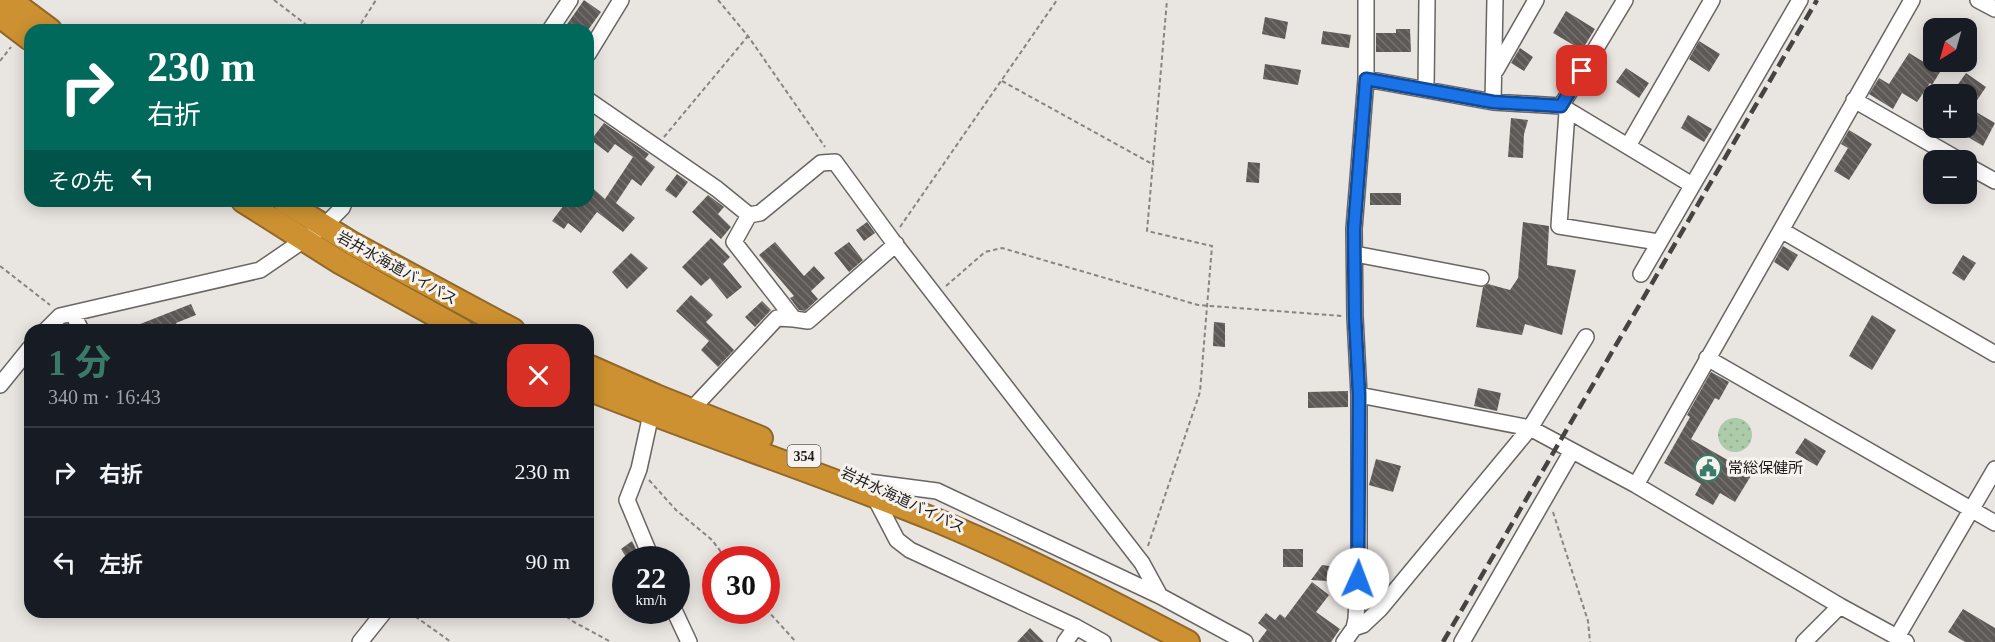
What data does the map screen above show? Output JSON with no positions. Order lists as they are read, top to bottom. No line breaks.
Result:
{"streets":{"highway":["岩井水海道バイパス","354"]},"places":{"public building":["常総保健所"]},"north":"bottom left","page":{"map_buttons":["+","−"],"turn":["230 m","右折"],"then":"その先","heading":["1 分","340 m · 16:43"],"list":[{"name":"右折","value":"230 m"},{"name":"左折","value":"90 m"}],"speed":"22 km/h","limit":"30"}}
